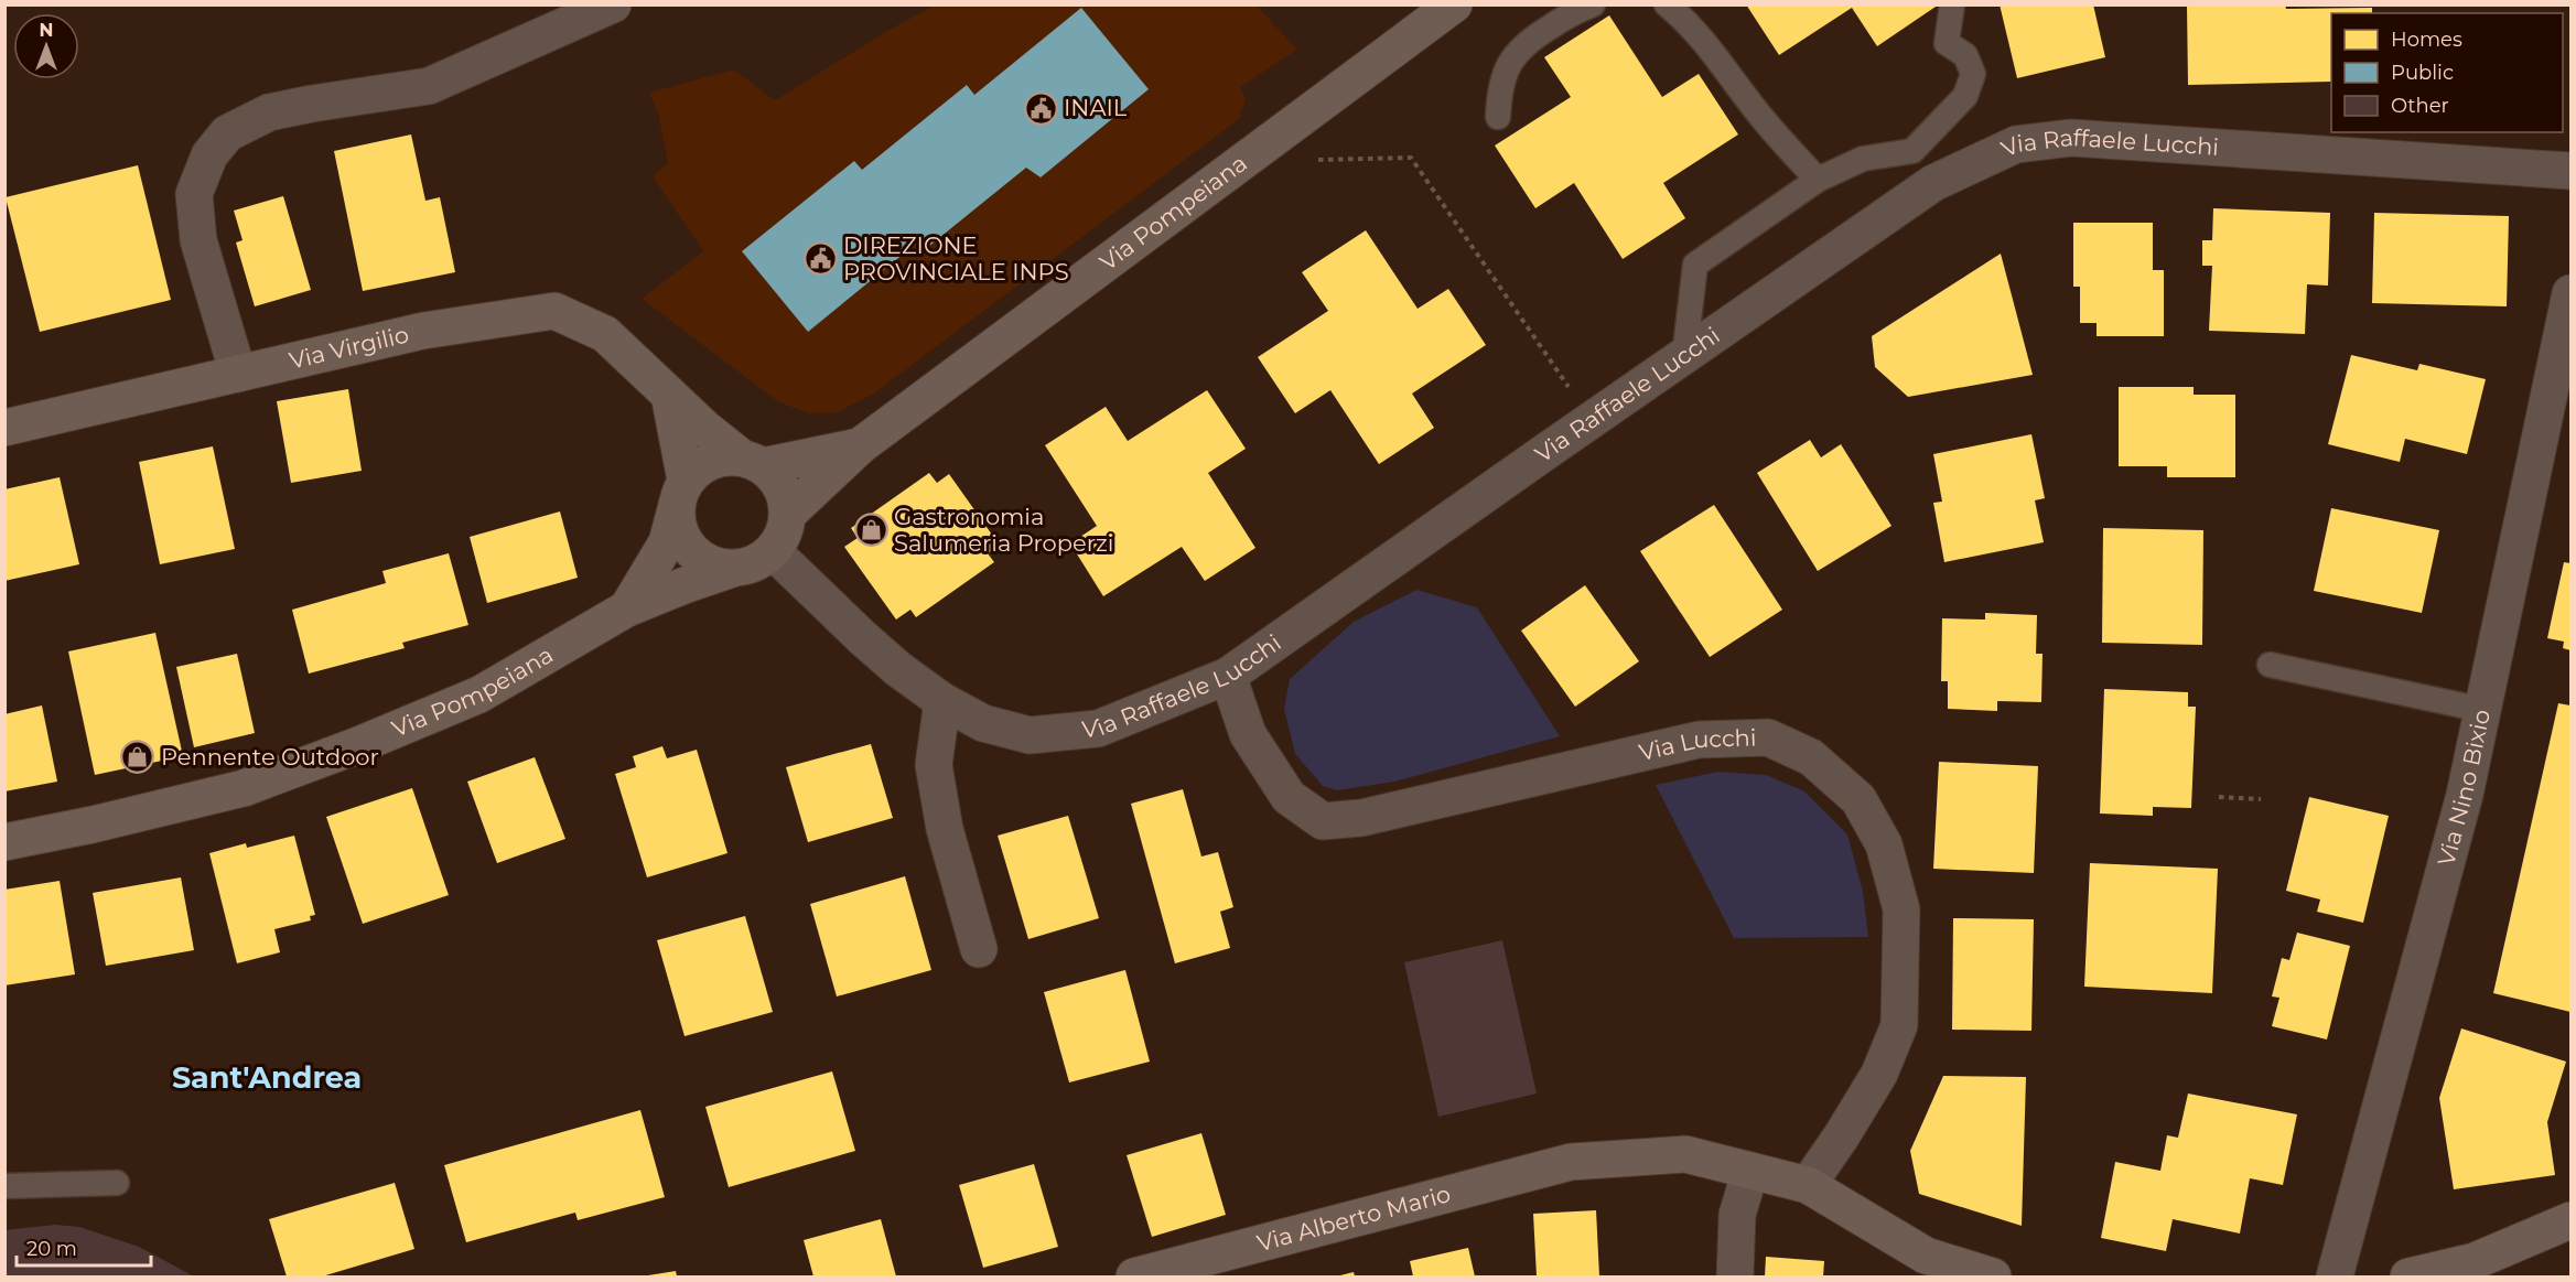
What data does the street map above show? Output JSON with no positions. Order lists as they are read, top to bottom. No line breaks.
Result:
{"streets":{"main road":["Via Pompeiana","Via Virgilio","Via Alberto Mario"],"street":["Via Raffaele Lucchi","Via Lucchi","Via Nino Bixio"]},"crossings":[["Via Raffaele Lucchi","Via Pompeiana"],["Via Raffaele Lucchi","Via Virgilio"],["Via Raffaele Lucchi","Via Lucchi"],["Via Pompeiana","Via Virgilio"]],"districts":["Sant'Andrea"],"places":{"public building":["INAIL","DIREZIONE PROVINCIALE INPS"],"shop":["Gastronomia Salumeria Properzi","Pennente Outdoor"]},"legend":["Homes","Public","Other"],"scale_bar":"20 m","north":"top"}
